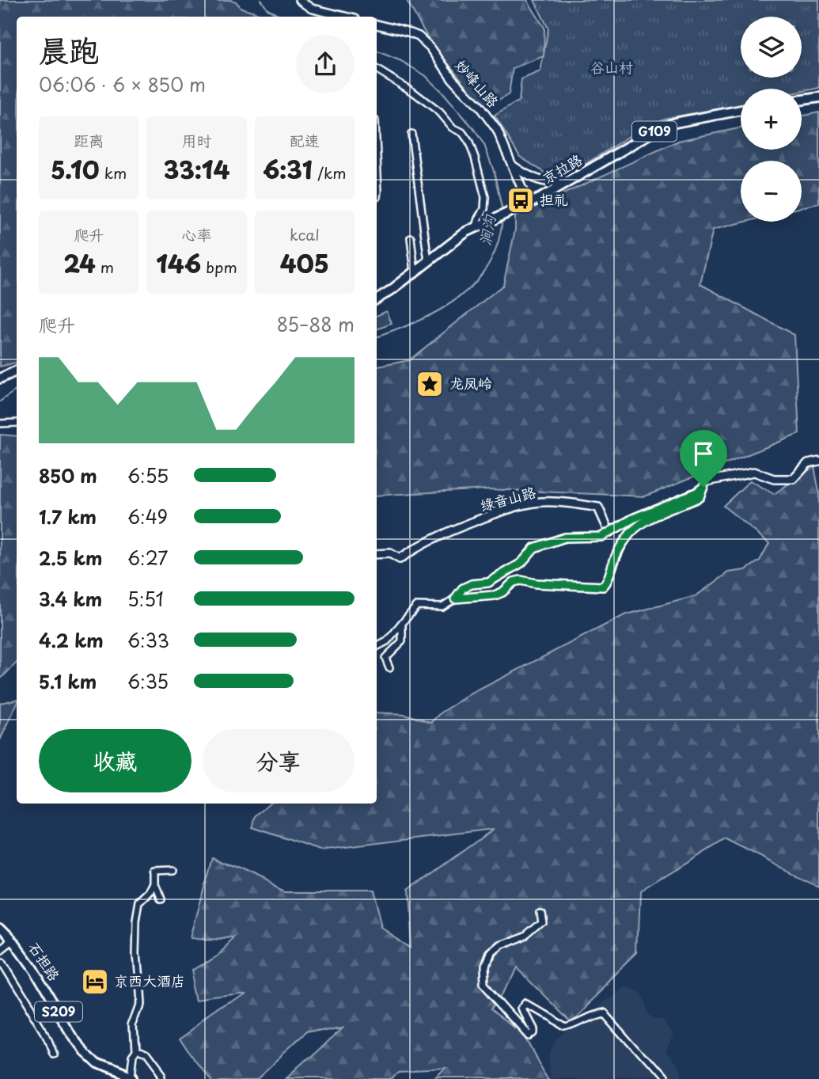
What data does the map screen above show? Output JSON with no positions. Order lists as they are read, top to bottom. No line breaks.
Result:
{"streets":{"main road":["G109","京拉路","石担路","S209"],"street":["妙峰山路","绿音山路"]},"crossings":[["妙峰山路","京拉路"]],"water":["涧沟"],"parks":["谷山村"],"places":{"bus stop":["担礼"],"place":["龙凤岭"],"hotel":["京西大酒店"]},"page":{"map_buttons":["+","−"],"heading":["晨跑","06:06 · 6 × 850 m"],"stats":[["距离","5.10 km"],["用时","33:14"],["配速","6:31 /km"],["爬升","24 m"],["心率","146 bpm"],["kcal","405"]],"chart":["爬升","85–88 m"],"list":[{"name":"850 m","note":"6:55"},{"name":"1.7 km","note":"6:49"},{"name":"2.5 km","note":"6:27"},{"name":"3.4 km","note":"5:51"},{"name":"4.2 km","note":"6:33"},{"name":"5.1 km","note":"6:35"}],"buttons":["收藏","分享"]}}
